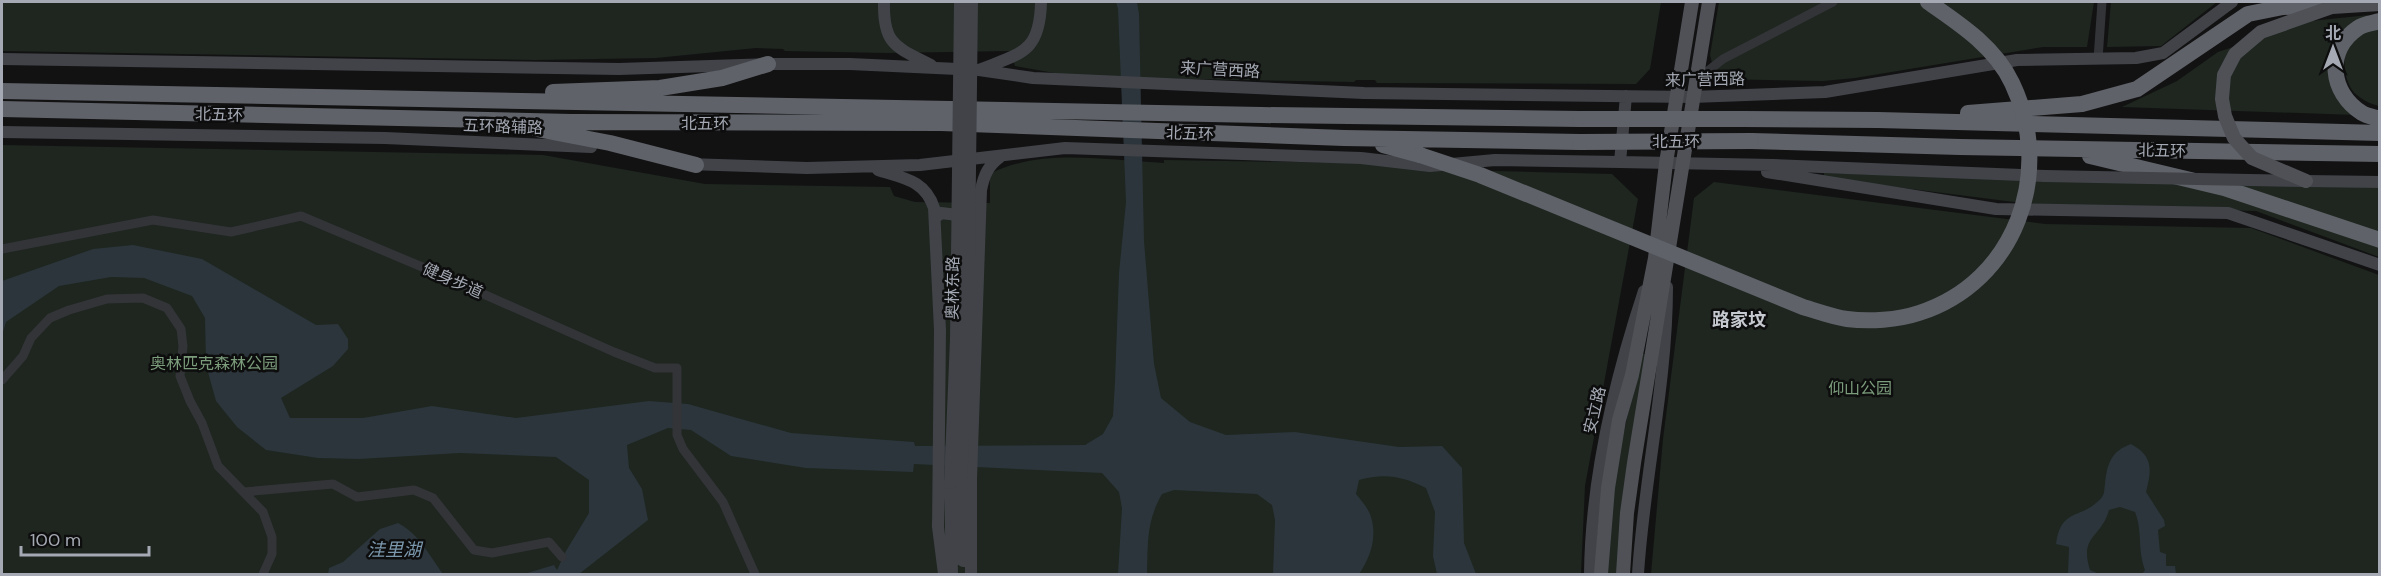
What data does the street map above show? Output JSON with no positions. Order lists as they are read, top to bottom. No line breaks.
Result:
{"streets":{"highway":["北五环"],"main road":["安立路"],"street":["来广营西路","五环路辅路","健身步道","奥林东路"]},"crossings":[["来广营西路","安立路"],["五环路辅路","安立路"]],"districts":["路家坟"],"water":["洼里湖"],"parks":["奥林匹克森林公园","仰山公园"],"scale_bar":"100 m","north":"top"}
